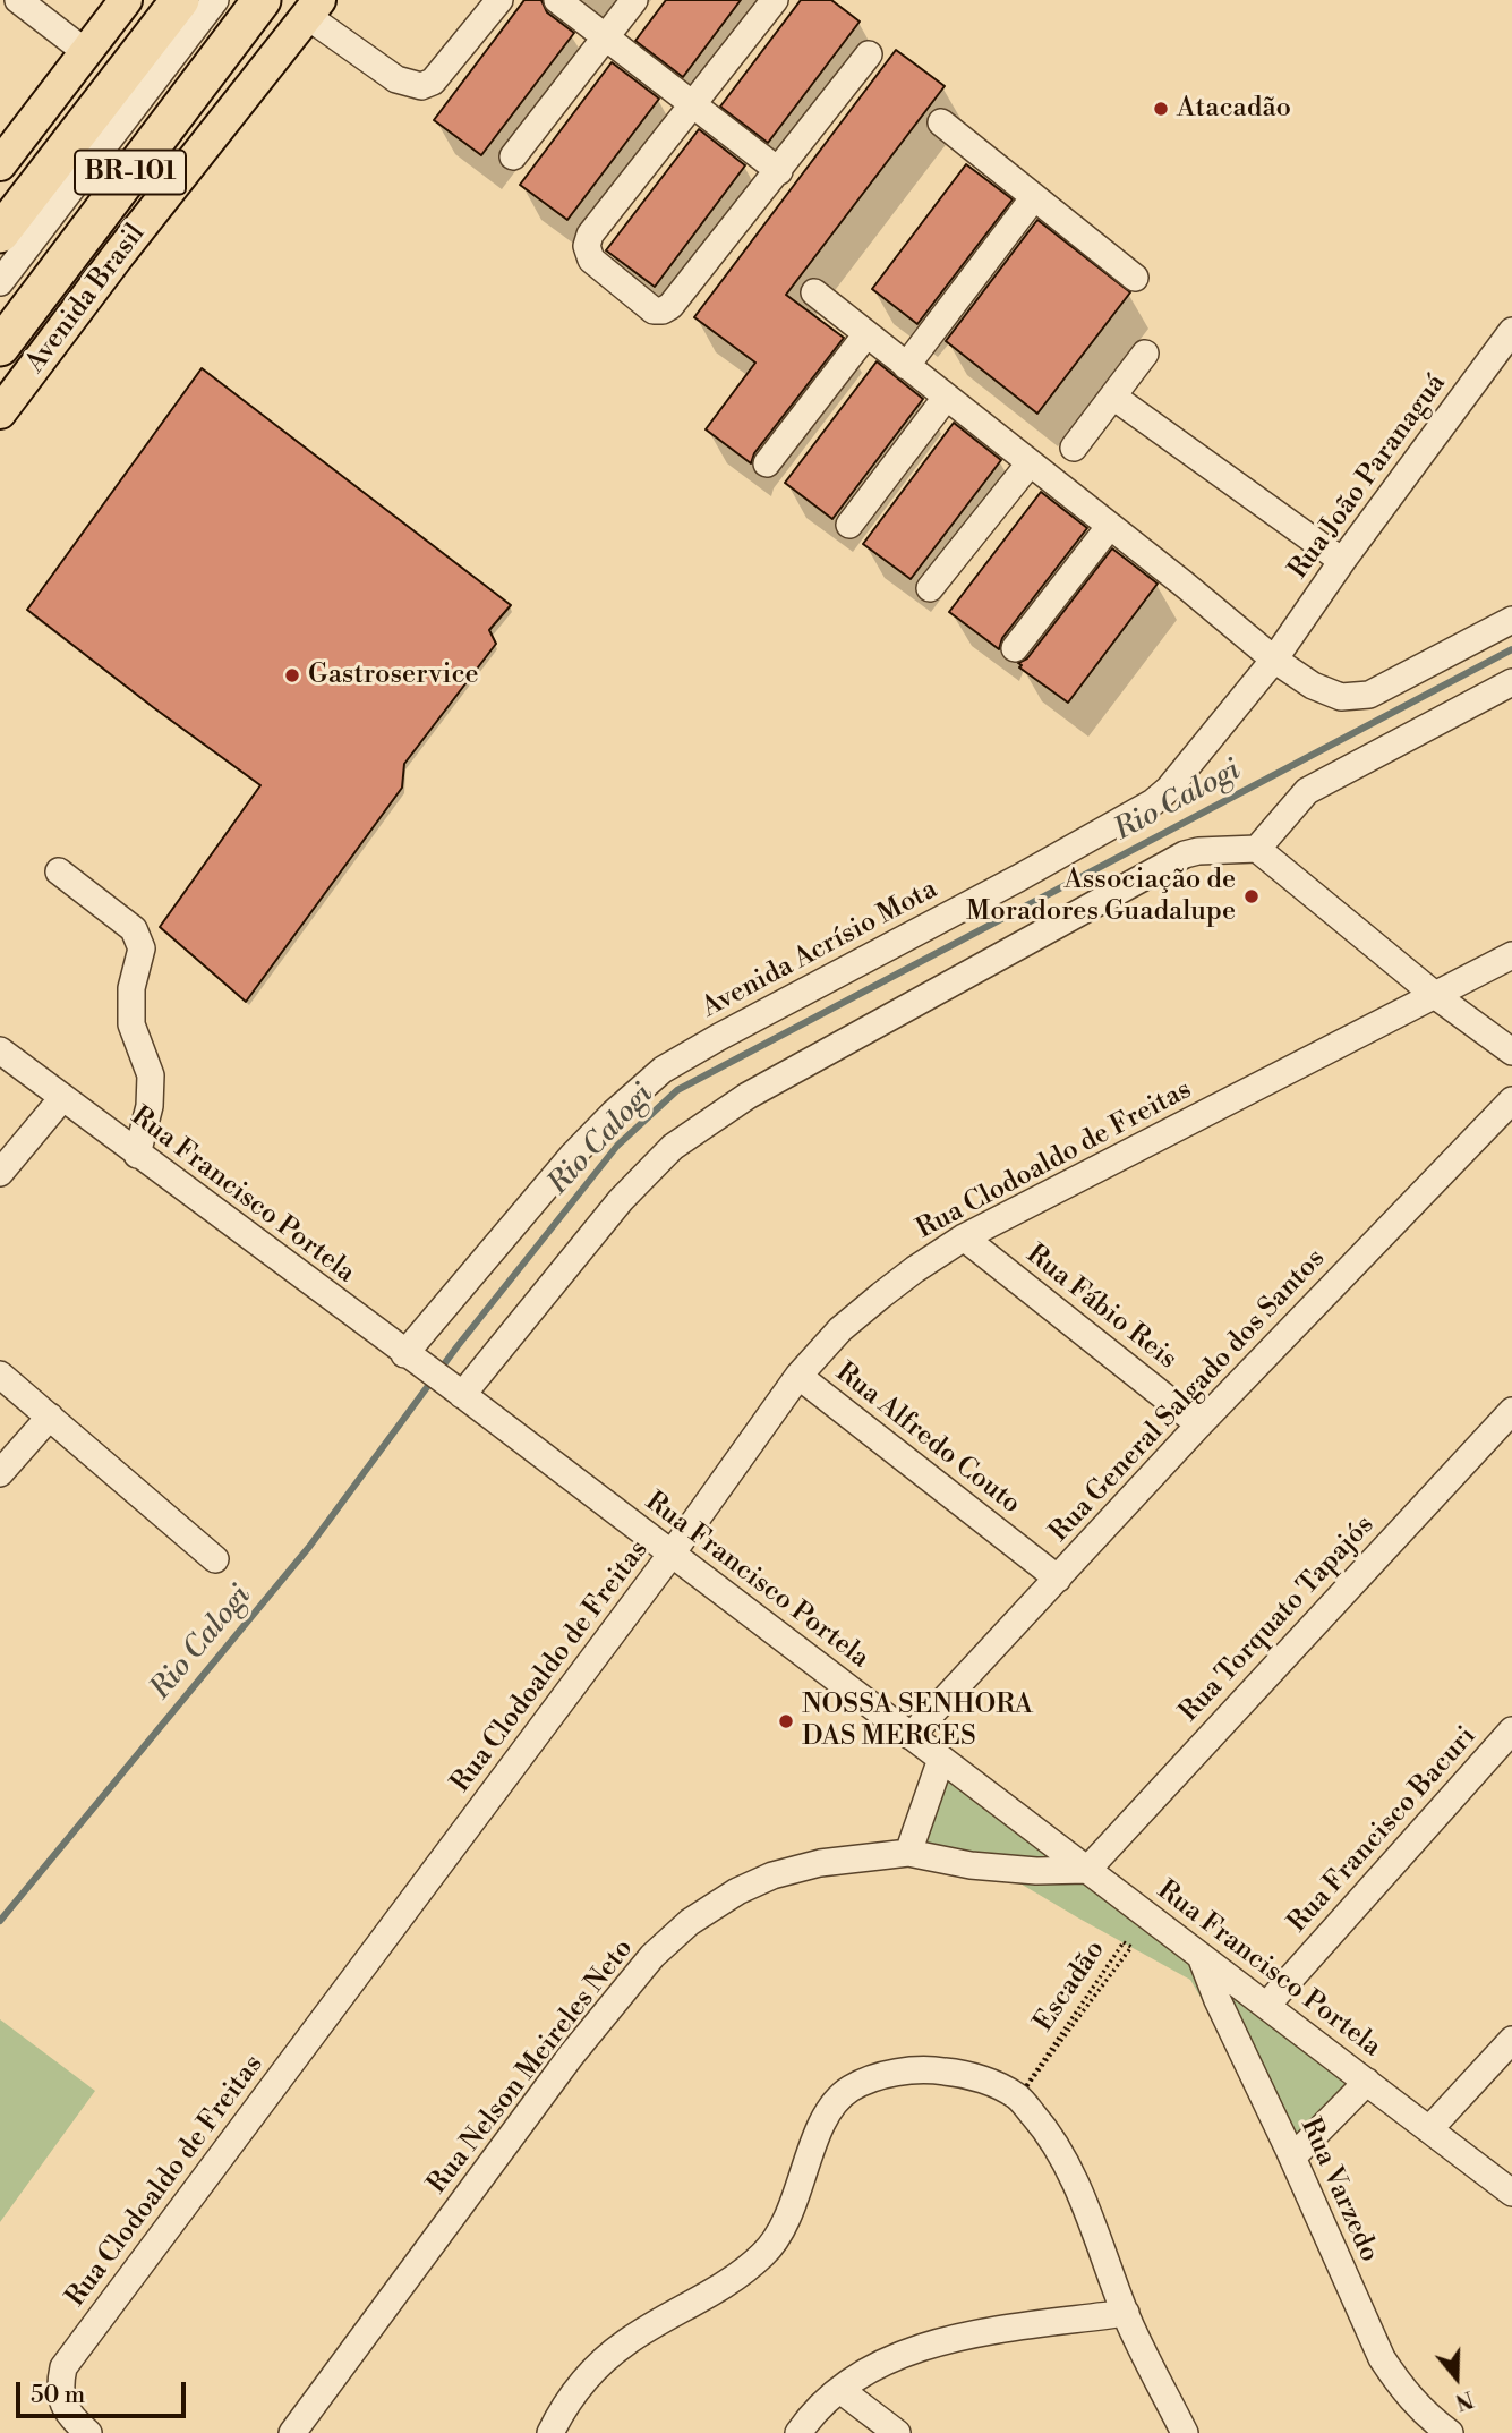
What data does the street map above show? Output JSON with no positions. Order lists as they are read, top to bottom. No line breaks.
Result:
{"streets":{"highway":["BR-101","Avenida Brasil"],"street":["Rua João Paranaguá","Avenida Acrísio Mota","Rua Clodoaldo de Freitas","Rua Francisco Portela","Rua Fábio Reis","Rua General Salgado dos Santos","Rua Alfredo Couto","Rua Torquato Tapajós","Rua Francisco Bacuri","Rua Nelson Meireles Neto","Rua Varzedo"],"path":["Escadão"]},"crossings":[["Rua João Paranaguá","Avenida Acrísio Mota"],["Avenida Acrísio Mota","Rua Francisco Portela"],["Rua Clodoaldo de Freitas","Rua Francisco Portela"],["Rua Clodoaldo de Freitas","Rua Fábio Reis"],["Rua Clodoaldo de Freitas","Rua Alfredo Couto"],["Rua Francisco Portela","Rua General Salgado dos Santos"],["Rua Francisco Portela","Rua Torquato Tapajós"],["Rua Francisco Portela","Rua Francisco Bacuri"],["Rua Francisco Portela","Rua Nelson Meireles Neto"],["Rua Francisco Portela","Rua Varzedo"],["Rua Fábio Reis","Rua General Salgado dos Santos"],["Rua General Salgado dos Santos","Rua Alfredo Couto"],["Rua Torquato Tapajós","Rua Nelson Meireles Neto"]],"water":["Rio Calogi"],"places":["Atacadão","Gastroservice","Associação de Moradores Guadalupe","NOSSA SENHORA DAS MERCES"],"scale_bar":"50 m","north":"bottom"}
